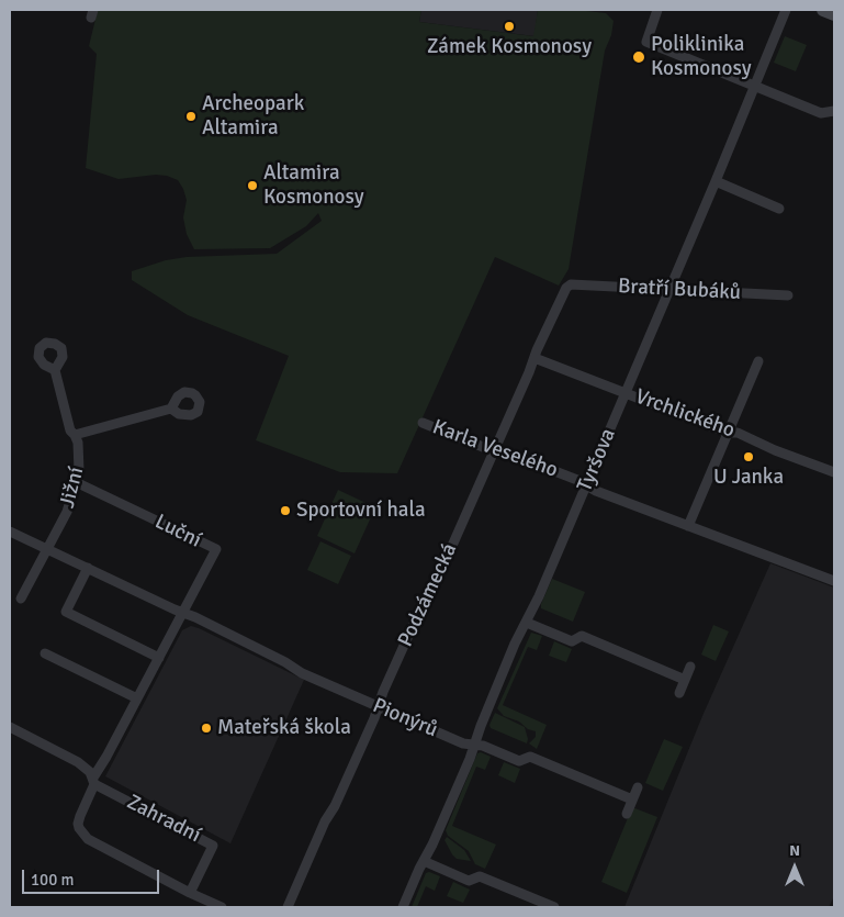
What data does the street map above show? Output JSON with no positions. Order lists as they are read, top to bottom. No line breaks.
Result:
{"streets":{"street":["Bratří Bubáků","Vrchlického","Karla Veselého","Tyršova","Jižní","Luční","Podzámecká","Pionýrů","Zahradní"]},"crossings":[["Bratří Bubáků","Tyršova"],["Bratří Bubáků","Podzámecká"],["Vrchlického","Tyršova"],["Vrchlického","Podzámecká"],["Karla Veselého","Tyršova"],["Karla Veselého","Podzámecká"],["Tyršova","Pionýrů"],["Jižní","Luční"],["Jižní","Pionýrů"],["Luční","Pionýrů"],["Podzámecká","Pionýrů"]],"places":["Zámek Kosmonosy","Poliklinika Kosmonosy","Archeopark Altamira","Altamira Kosmonosy","U Janka","Sportovní hala","Mateřská škola"],"scale_bar":"100 m","north":"top"}
